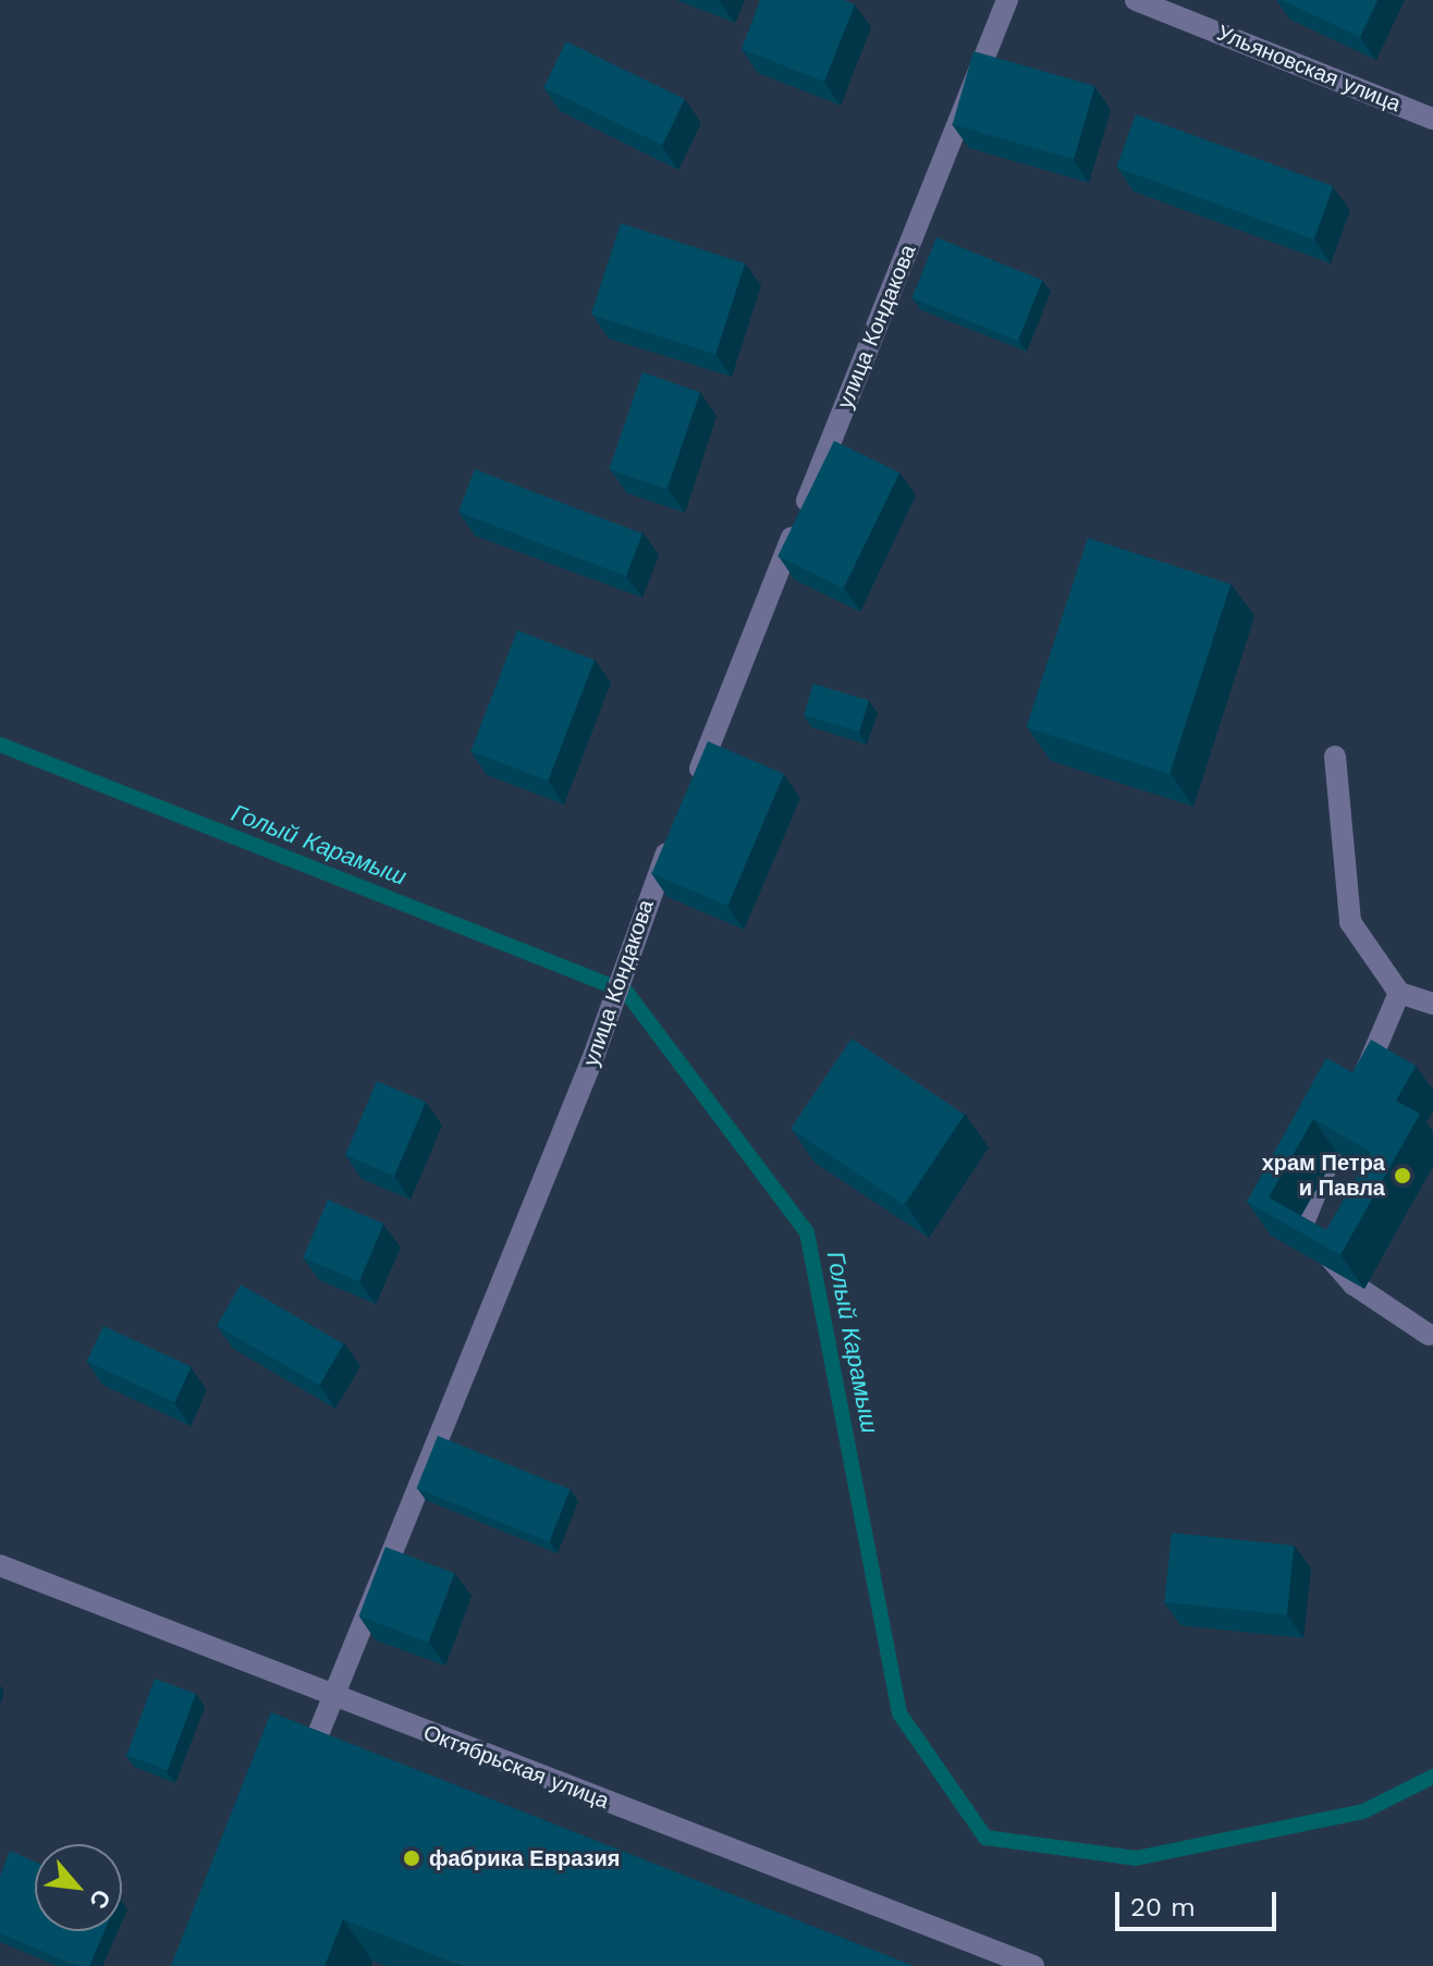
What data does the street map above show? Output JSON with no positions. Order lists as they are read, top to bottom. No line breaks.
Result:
{"streets":{"street":["Ульяновская улица","улица Кондакова","Октябрьская улица"]},"crossings":[["улица Кондакова","Октябрьская улица"]],"water":["Голый Карамыш"],"places":["храм Петра и Павла","фабрика Евразия"],"scale_bar":"20 m","north":"bottom right"}
